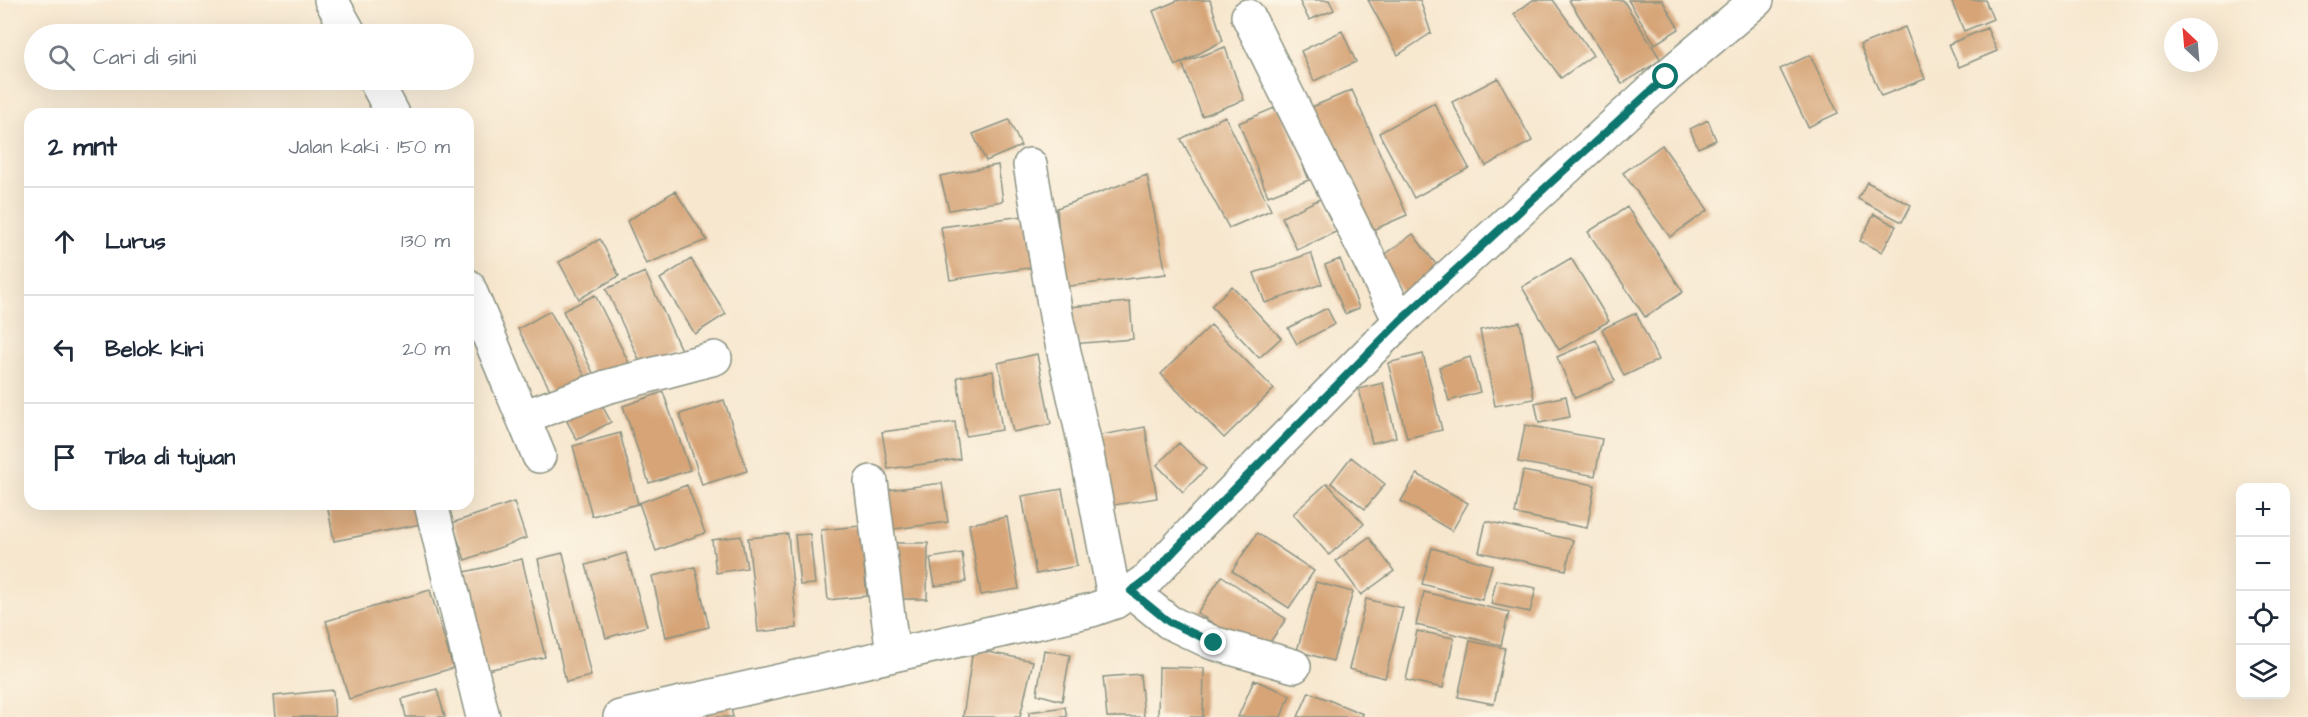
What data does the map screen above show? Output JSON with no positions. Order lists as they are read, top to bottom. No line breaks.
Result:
{"north":"top left","page":{"search":"Cari di sini","heading":["2 mnt","Jalan kaki · 150 m"],"list":[["Lurus","130 m"],["Belok kiri","20 m"],"Tiba di tujuan"],"map_buttons":["+","−"]}}
